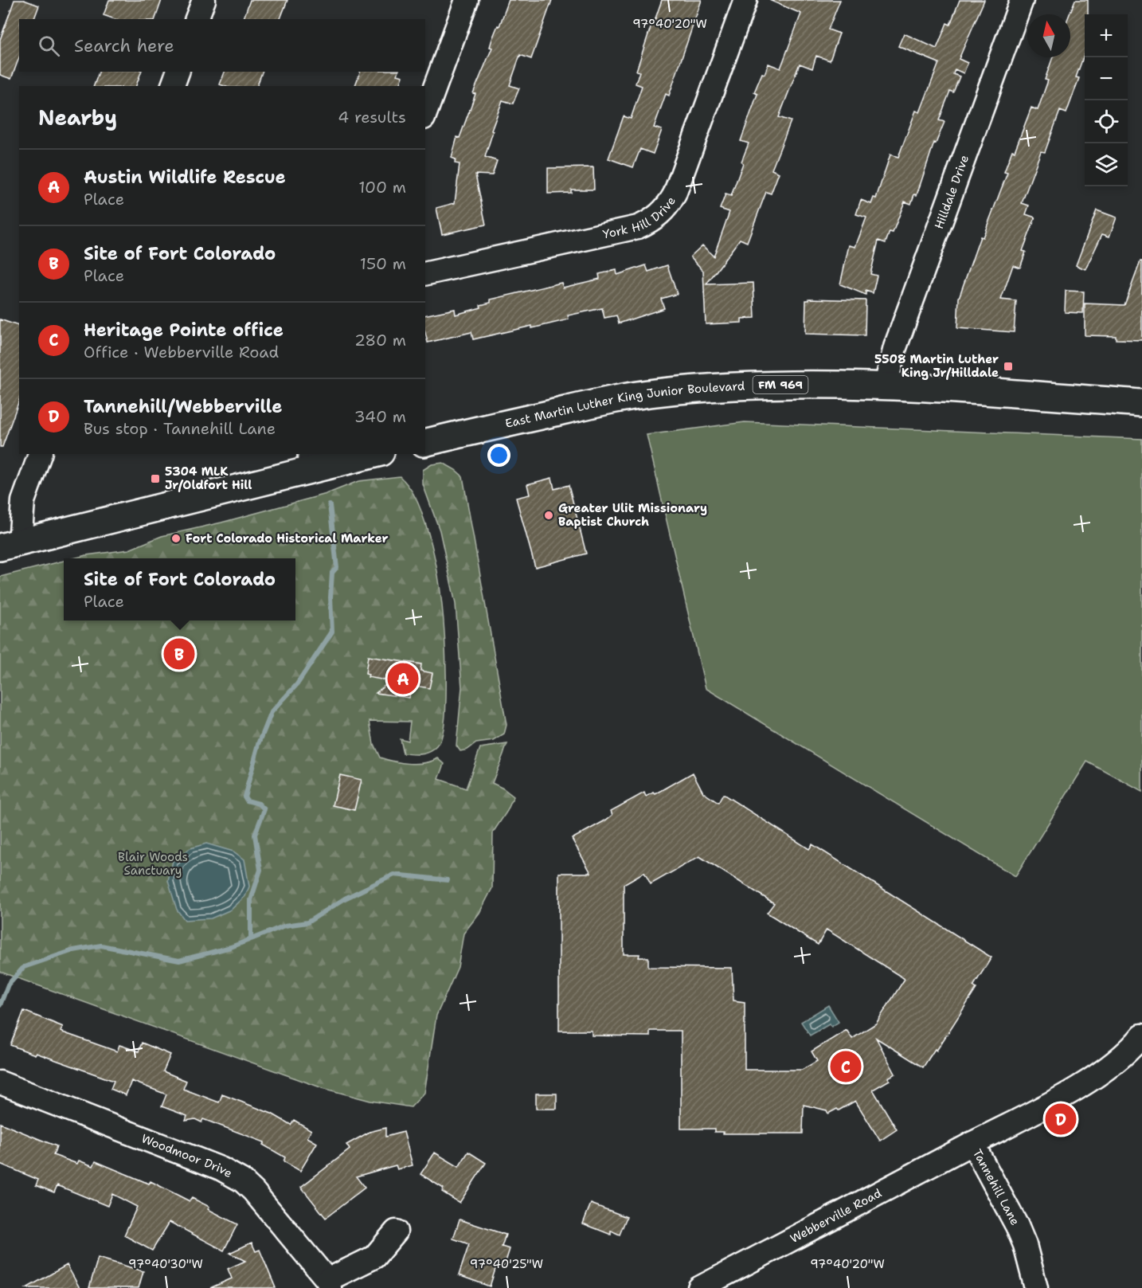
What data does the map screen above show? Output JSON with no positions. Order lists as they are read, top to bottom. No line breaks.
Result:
{"streets":{"main road":["FM 969","East Martin Luther King Junior Boulevard"],"street":["Hilldale Drive","York Hill Drive","Woodmoor Drive","Tannehill Lane","Webberville Road"]},"crossings":[["Hilldale Drive","East Martin Luther King Junior Boulevard"],["Tannehill Lane","Webberville Road"]],"parks":["Blair Woods Sanctuary"],"places":{"transit":["5508 Martin Luther King Jr/Hilldale","5304 MLK Jr/Oldfort Hill"],"other":["Greater Ulit Missionary Baptist Church","Fort Colorado Historical Marker"]},"north":"top","page":{"map_buttons":["+","−"],"search":"Search here","heading":["Nearby","4 results"],"list":[{"mark":"A","name":"Austin Wildlife Rescue","note":"Place","value":"100 m"},{"mark":"B","name":"Site of Fort Colorado","note":"Place","value":"150 m"},{"mark":"C","name":"Heritage Pointe office","note":"Office · Webberville Road","value":"280 m"},{"mark":"D","name":"Tannehill/Webberville","note":"Bus stop · Tannehill Lane","value":"340 m"}],"popup":["Site of Fort Colorado","Place"],"pins":["B","A","C","D"]},"coordinates":["97°40'20\"W","97°40'30\"W","97°40'25\"W"]}
